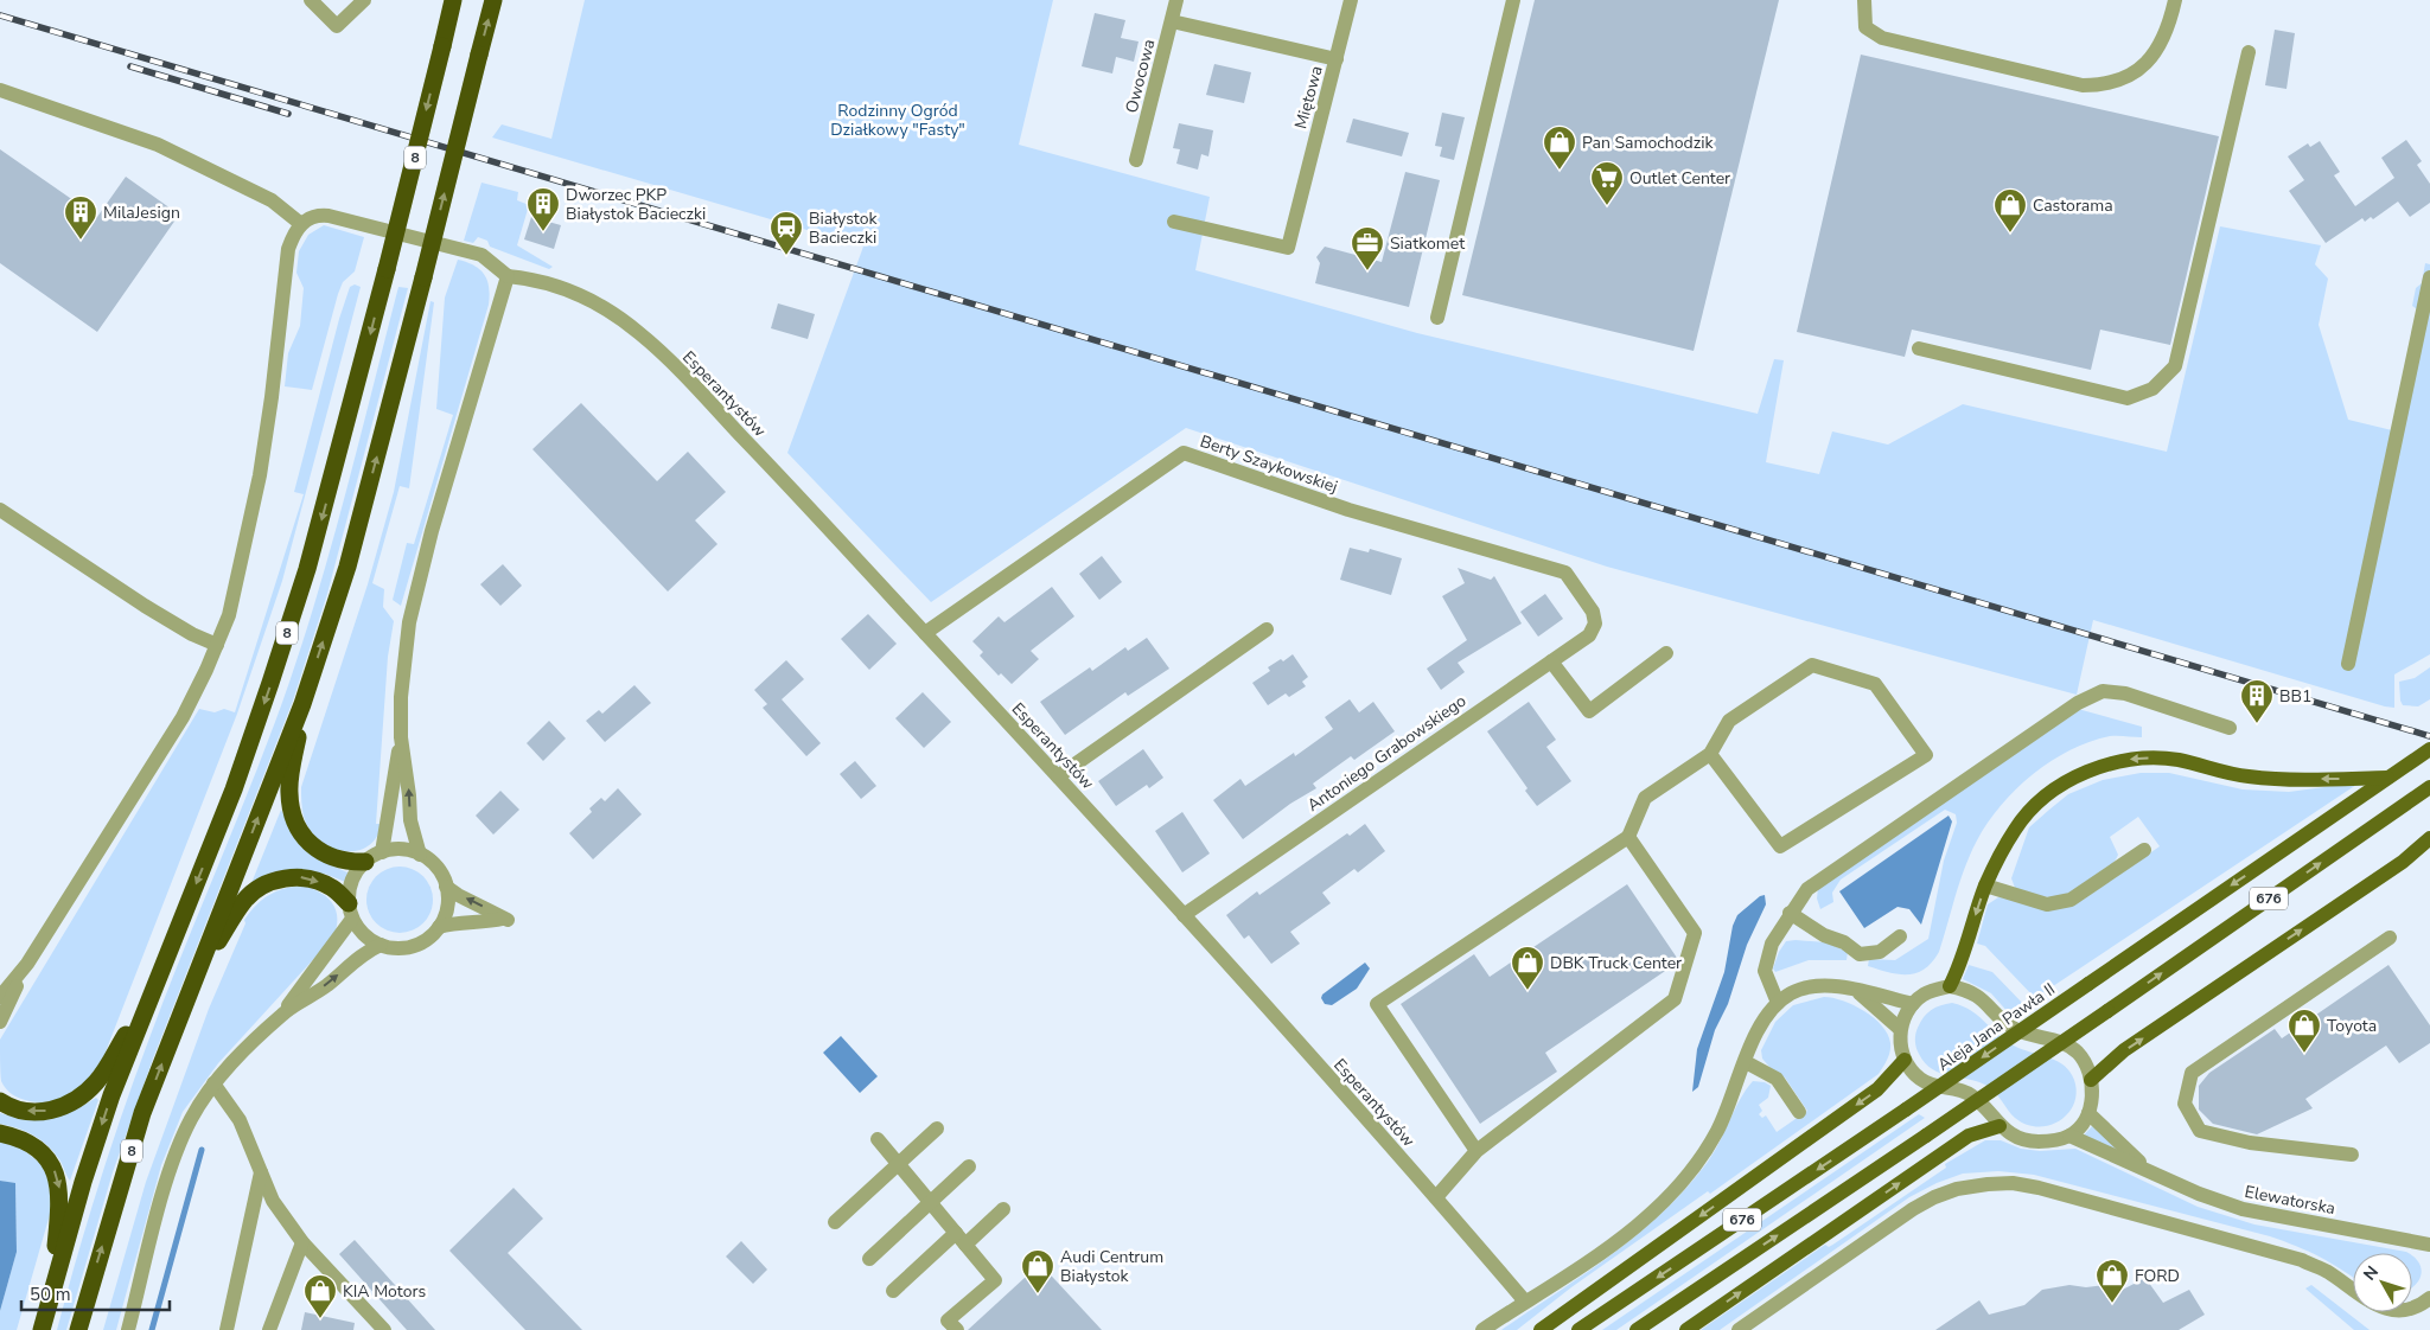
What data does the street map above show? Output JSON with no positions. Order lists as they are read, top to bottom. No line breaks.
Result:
{"streets":{"highway":["8"],"main road":["676","Aleja Jana Pawła II"],"street":["Owocowa","Miętowa","Esperantystów","Berty Szaykowskiej","Antoniego Grabowskiego","Elewatorska"]},"crossings":[["Esperantystów","Berty Szaykowskiej"],["Esperantystów","Antoniego Grabowskiego"],["Berty Szaykowskiej","Antoniego Grabowskiego"]],"parks":["Rodzinny Ogród Działkowy \"Fasty\""],"places":{"shop":["Pan Samochodzik","Castorama","DBK Truck Center","Toyota","Audi Centrum Białystok","FORD","KIA Motors"],"supermarket":["Outlet Center"],"building":["Dworzec PKP Białystok Bacieczki","MilaJesign","BB1"],"station":["Białystok Bacieczki"],"office":["Siatkomet"]},"scale_bar":"50 m","north":"top left"}
